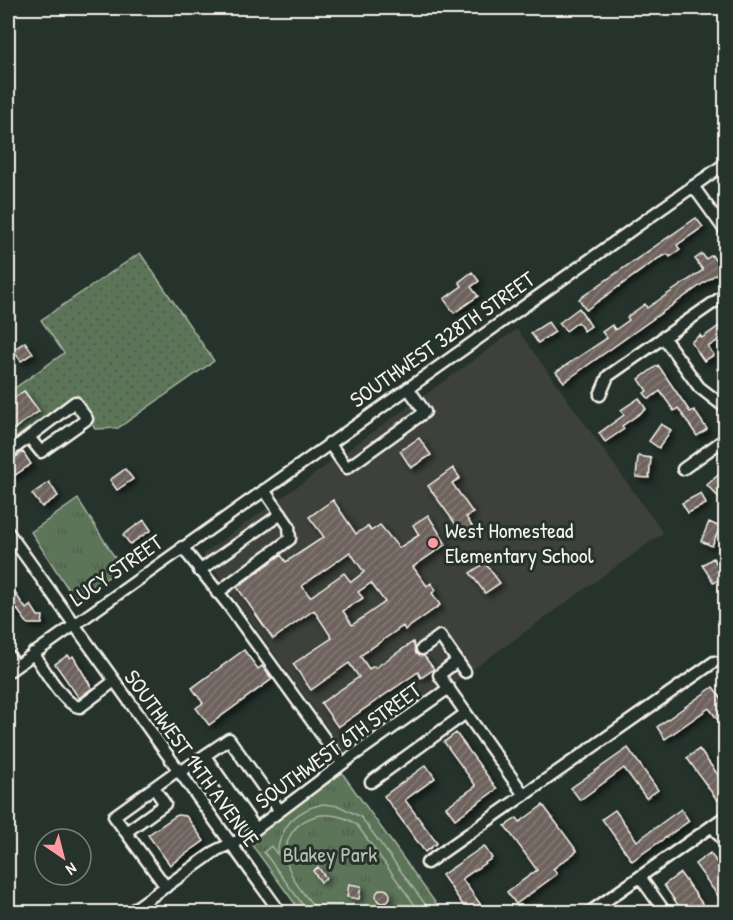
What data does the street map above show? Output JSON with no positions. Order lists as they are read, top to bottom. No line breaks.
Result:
{"streets":{"street":["SOUTHWEST 328TH STREET","LUCY STREET","SOUTHWEST 6TH STREET","SOUTHWEST 14TH AVENUE"]},"crossings":[["SOUTHWEST 328TH STREET","LUCY STREET"],["LUCY STREET","SOUTHWEST 14TH AVENUE"],["SOUTHWEST 6TH STREET","SOUTHWEST 14TH AVENUE"]],"parks":["Blakey Park"],"places":["West Homestead Elementary School"],"north":"bottom right"}
